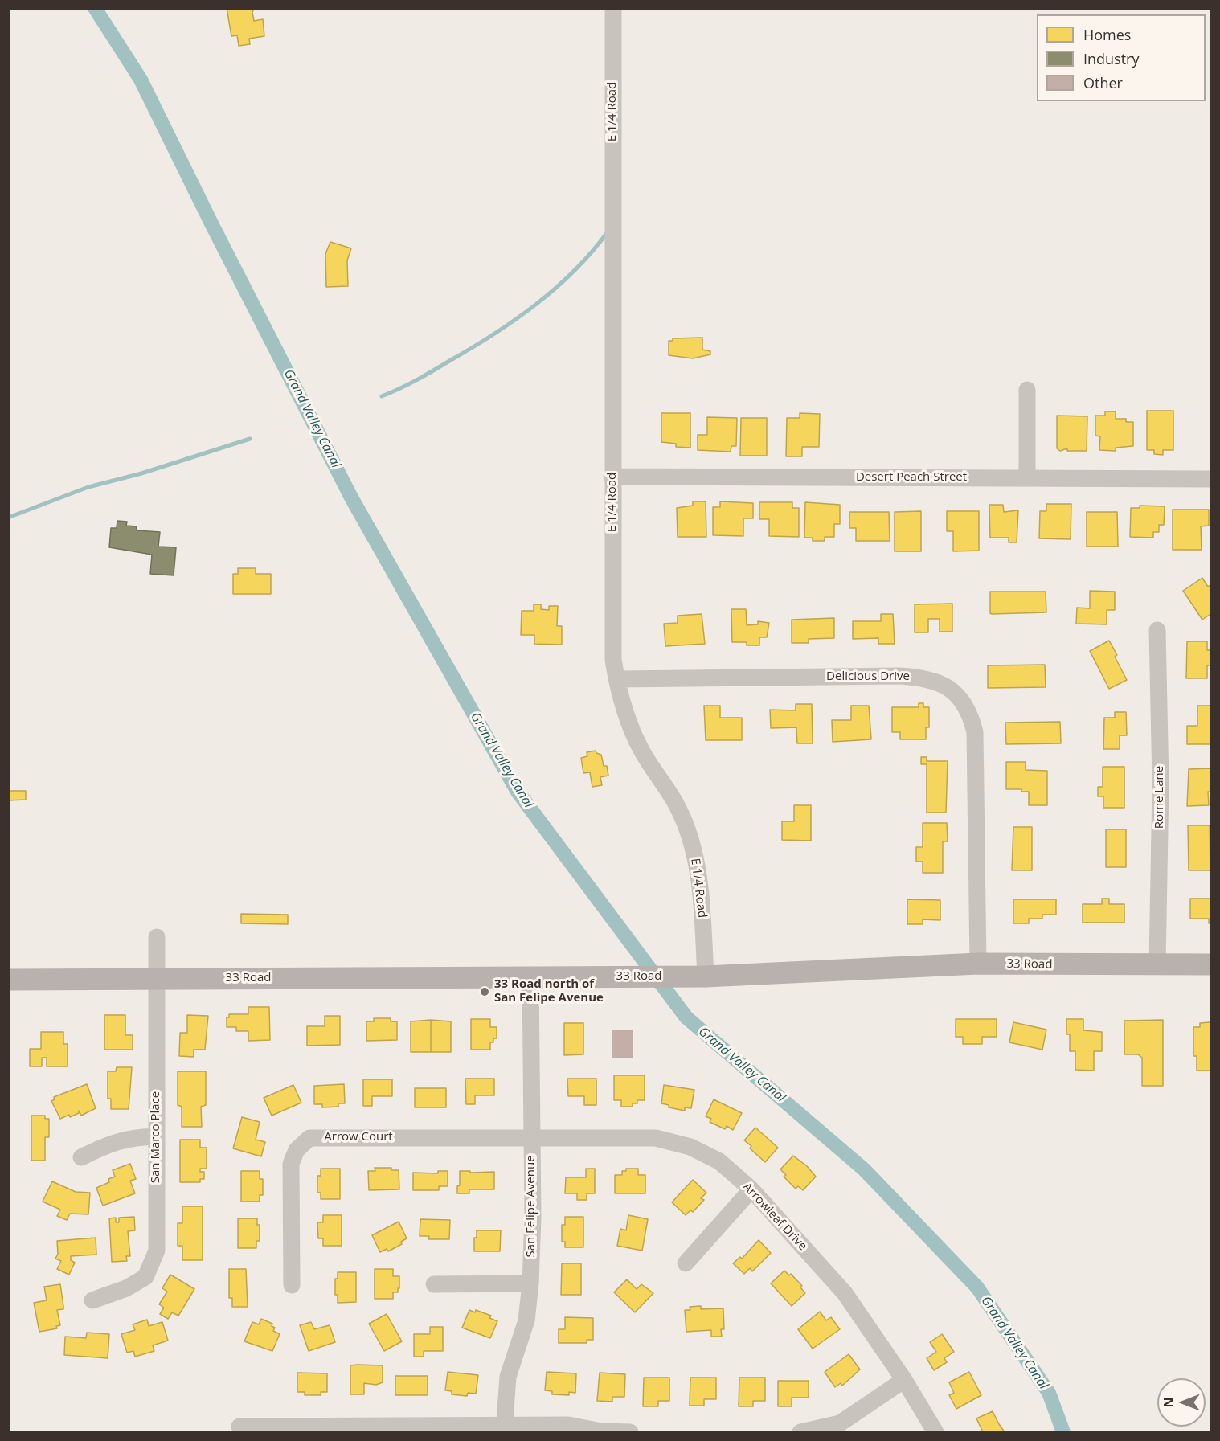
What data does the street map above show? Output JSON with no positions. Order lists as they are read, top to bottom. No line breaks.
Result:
{"streets":{"main road":["33 Road"],"street":["E 1/4 Road","Desert Peach Street","Delicious Drive","Rome Lane","San Marco Place","Arrow Court","San Felipe Avenue","Arrowleaf Drive"]},"crossings":[["E 1/4 Road","Desert Peach Street"],["E 1/4 Road","Delicious Drive"],["E 1/4 Road","33 Road"],["Delicious Drive","33 Road"],["Rome Lane","33 Road"],["33 Road","San Marco Place"],["33 Road","San Felipe Avenue"],["Arrow Court","San Felipe Avenue"],["Arrow Court","Arrowleaf Drive"],["San Felipe Avenue","Arrowleaf Drive"]],"water":["Grand Valley Canal"],"places":["33 Road north of San Felipe Avenue"],"legend":["Homes","Industry","Other"],"north":"left"}
